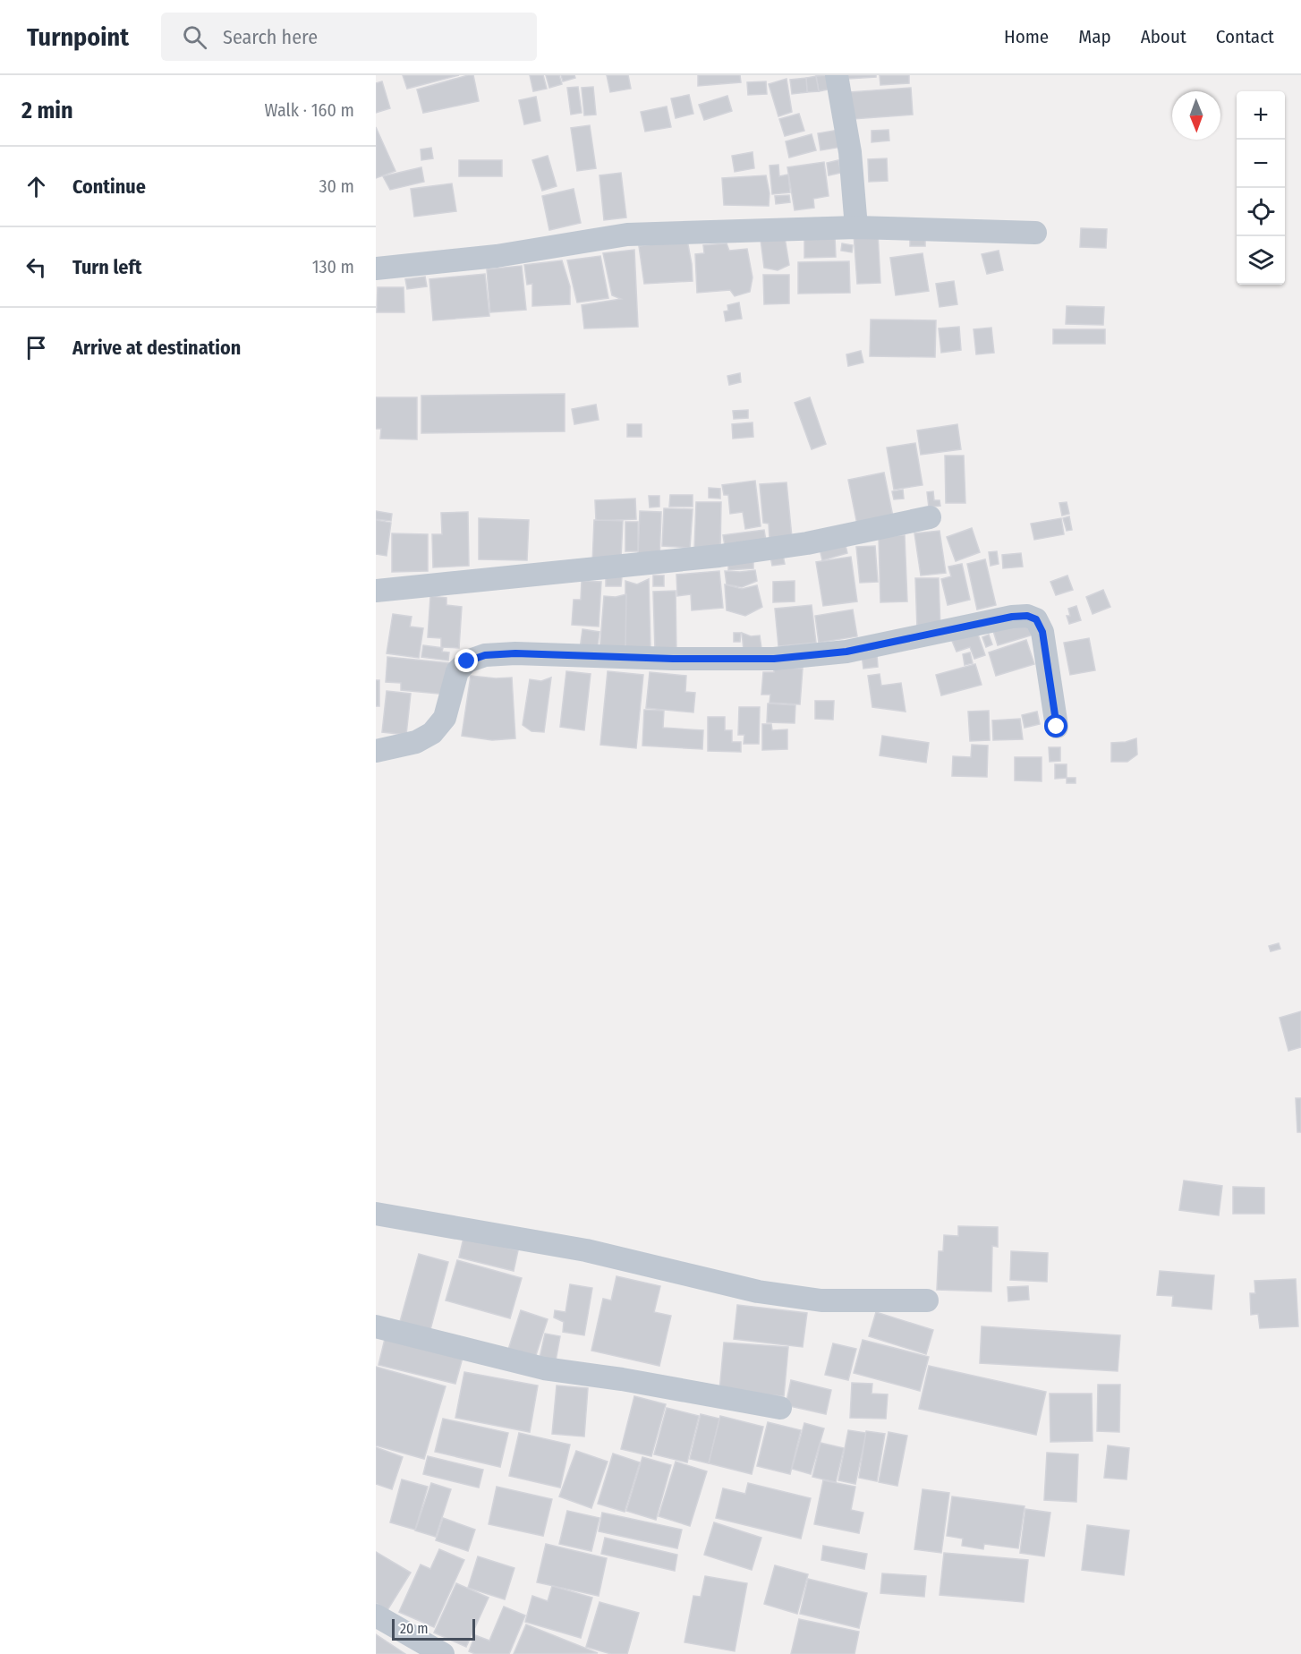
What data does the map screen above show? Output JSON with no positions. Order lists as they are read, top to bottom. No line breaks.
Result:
{"scale_bar":"20 m","north":"bottom","page":{"header":"Turnpoint","search":"Search here","nav":["Home","Map","About","Contact"],"heading":["2 min","Walk · 160 m"],"map_buttons":["+","−"],"list":[["Continue","30 m"],["Turn left","130 m"],"Arrive at destination"],"scale":"20 m"}}
